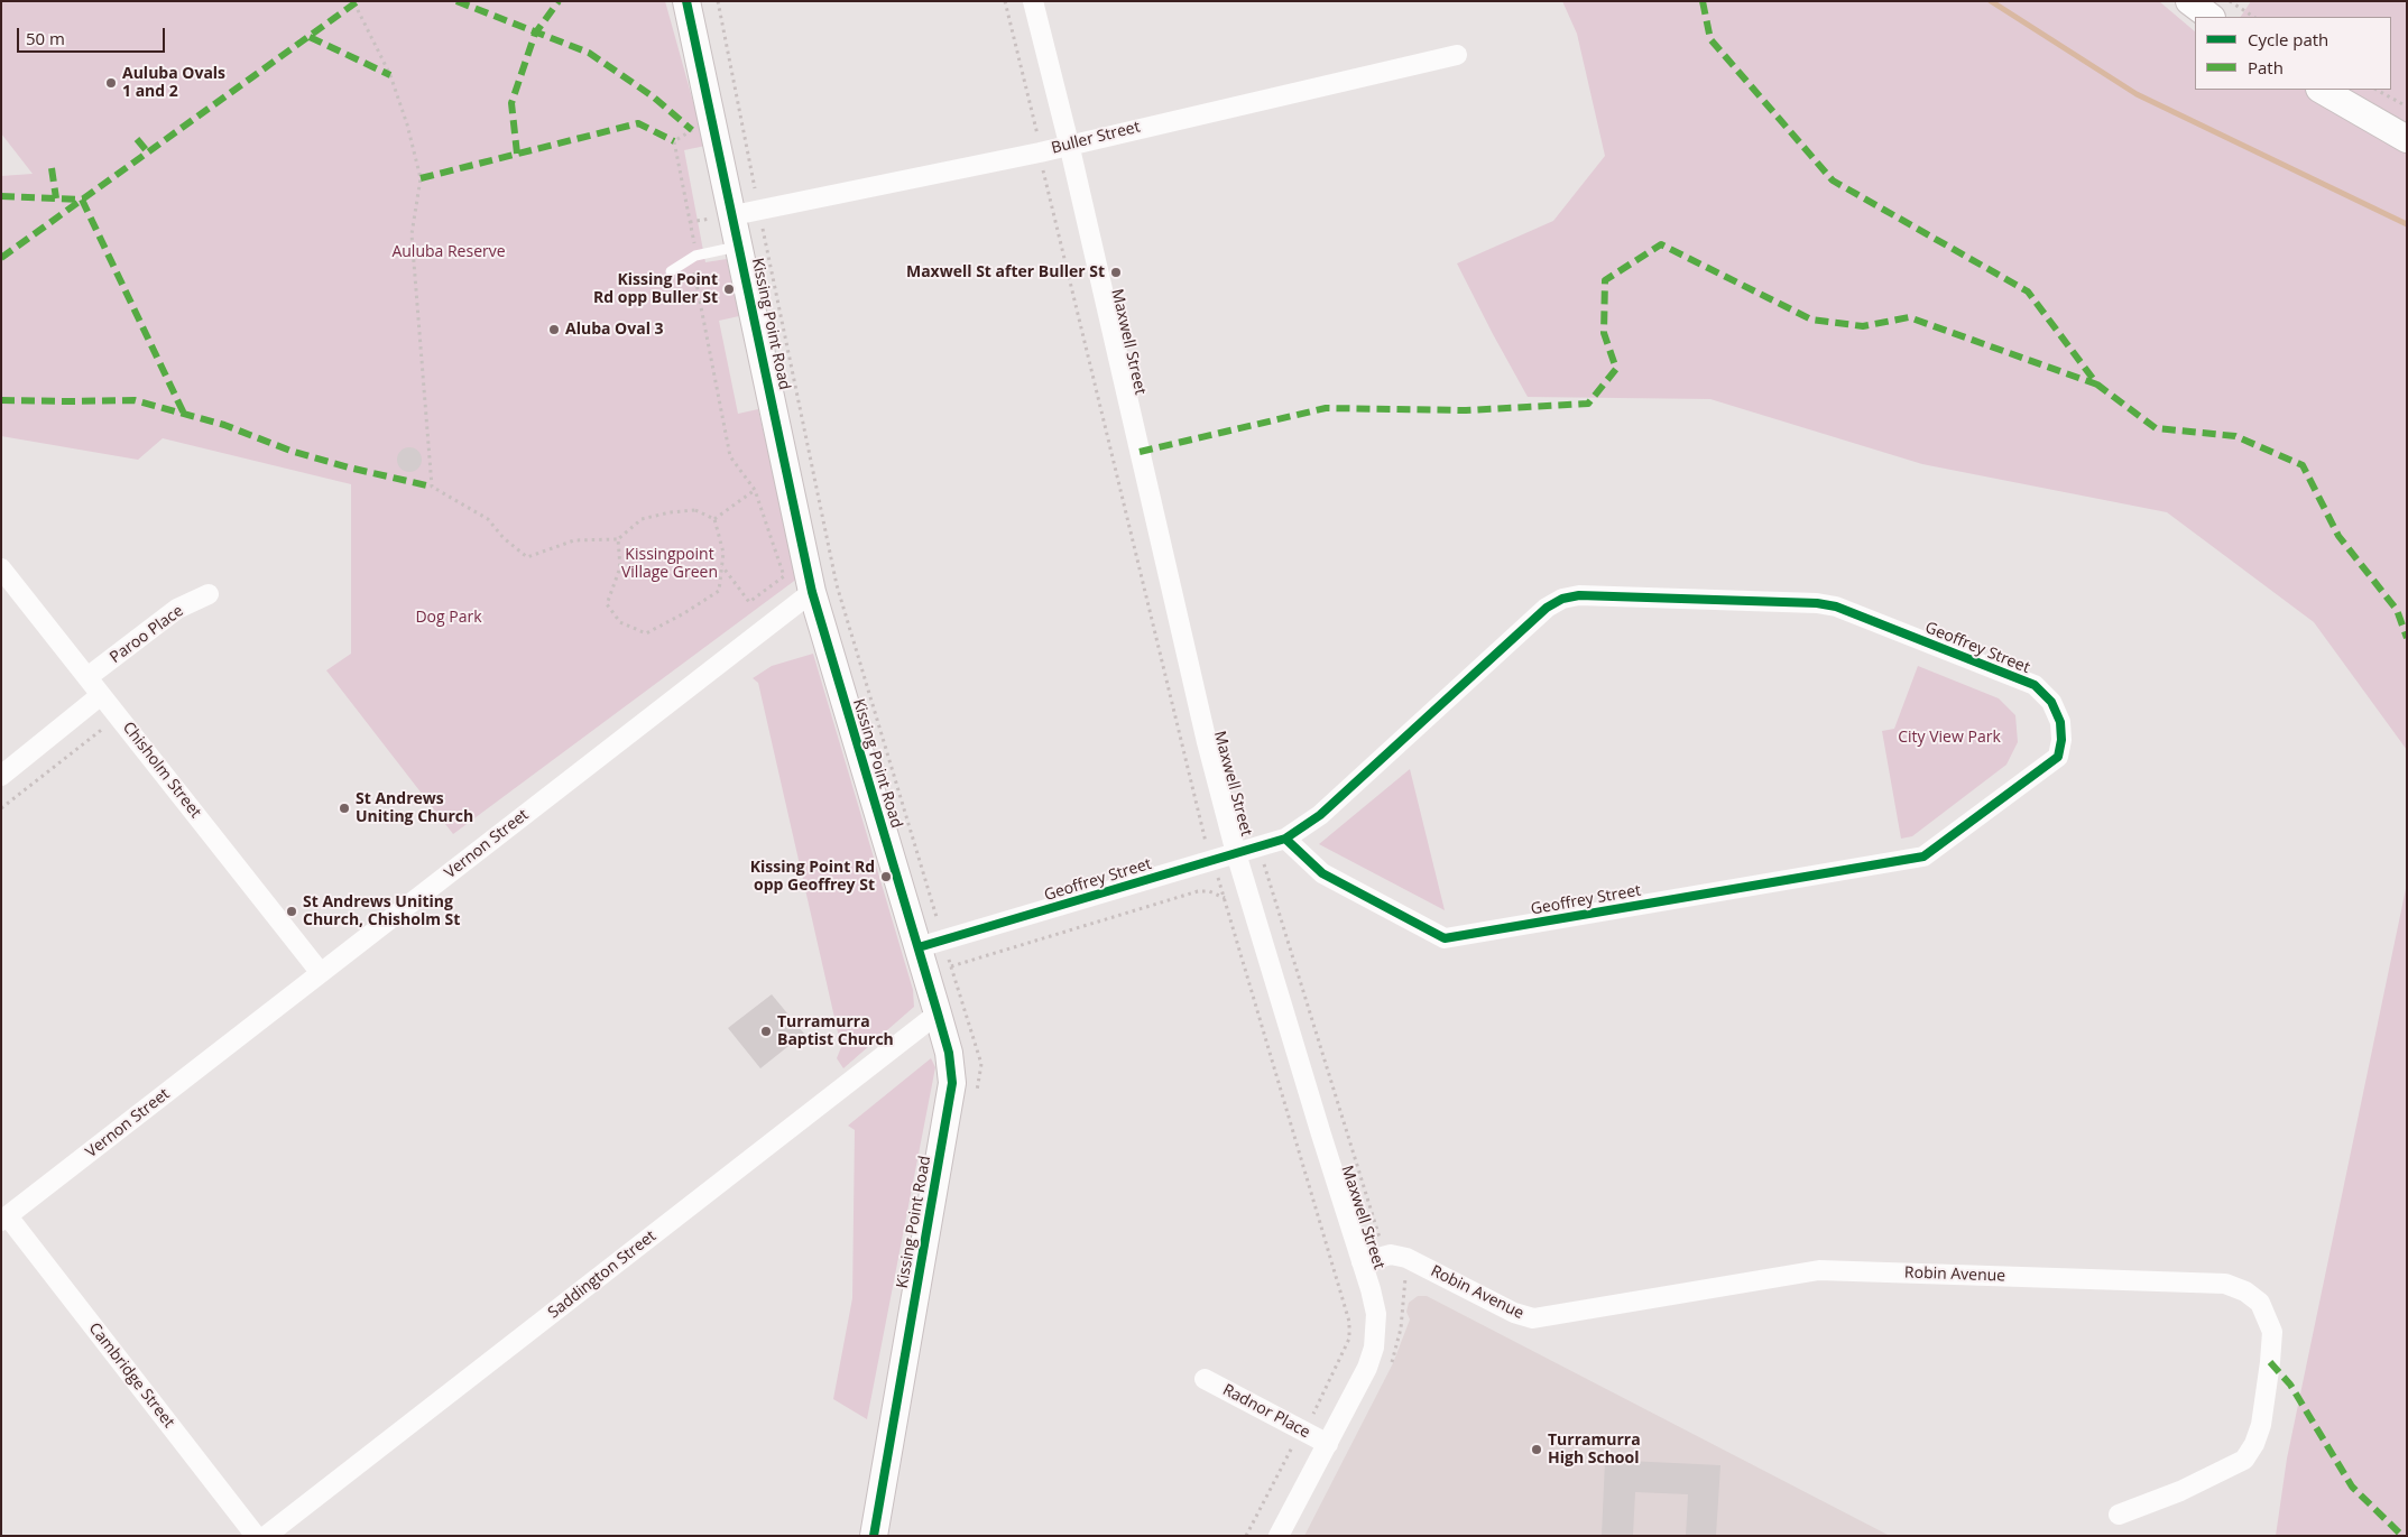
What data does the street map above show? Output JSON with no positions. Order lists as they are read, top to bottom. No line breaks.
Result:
{"streets":{"street":["Buller Street","Kissing Point Road","Maxwell Street","Paroo Place","Geoffrey Street","Chisholm Street","Vernon Street","Saddington Street","Robin Avenue","Cambridge Street","Radnor Place"]},"crossings":[["Buller Street","Kissing Point Road"],["Buller Street","Maxwell Street"],["Kissing Point Road","Geoffrey Street"],["Kissing Point Road","Vernon Street"],["Kissing Point Road","Saddington Street"],["Maxwell Street","Geoffrey Street"],["Maxwell Street","Robin Avenue"],["Maxwell Street","Radnor Place"],["Paroo Place","Chisholm Street"],["Chisholm Street","Vernon Street"],["Vernon Street","Cambridge Street"]],"parks":["Auluba Reserve","Kissingpoint Village Green","Dog Park","City View Park"],"places":["Auluba Ovals 1 and 2","Maxwell St after Buller St","Kissing Point Rd opp Buller St","Aluba Oval 3","St Andrews Uniting Church","Kissing Point Rd opp Geoffrey St","St Andrews Uniting Church, Chisholm St","Turramurra Baptist Church","Turramurra High School"],"legend":["Cycle path","Path"],"scale_bar":"50 m"}
